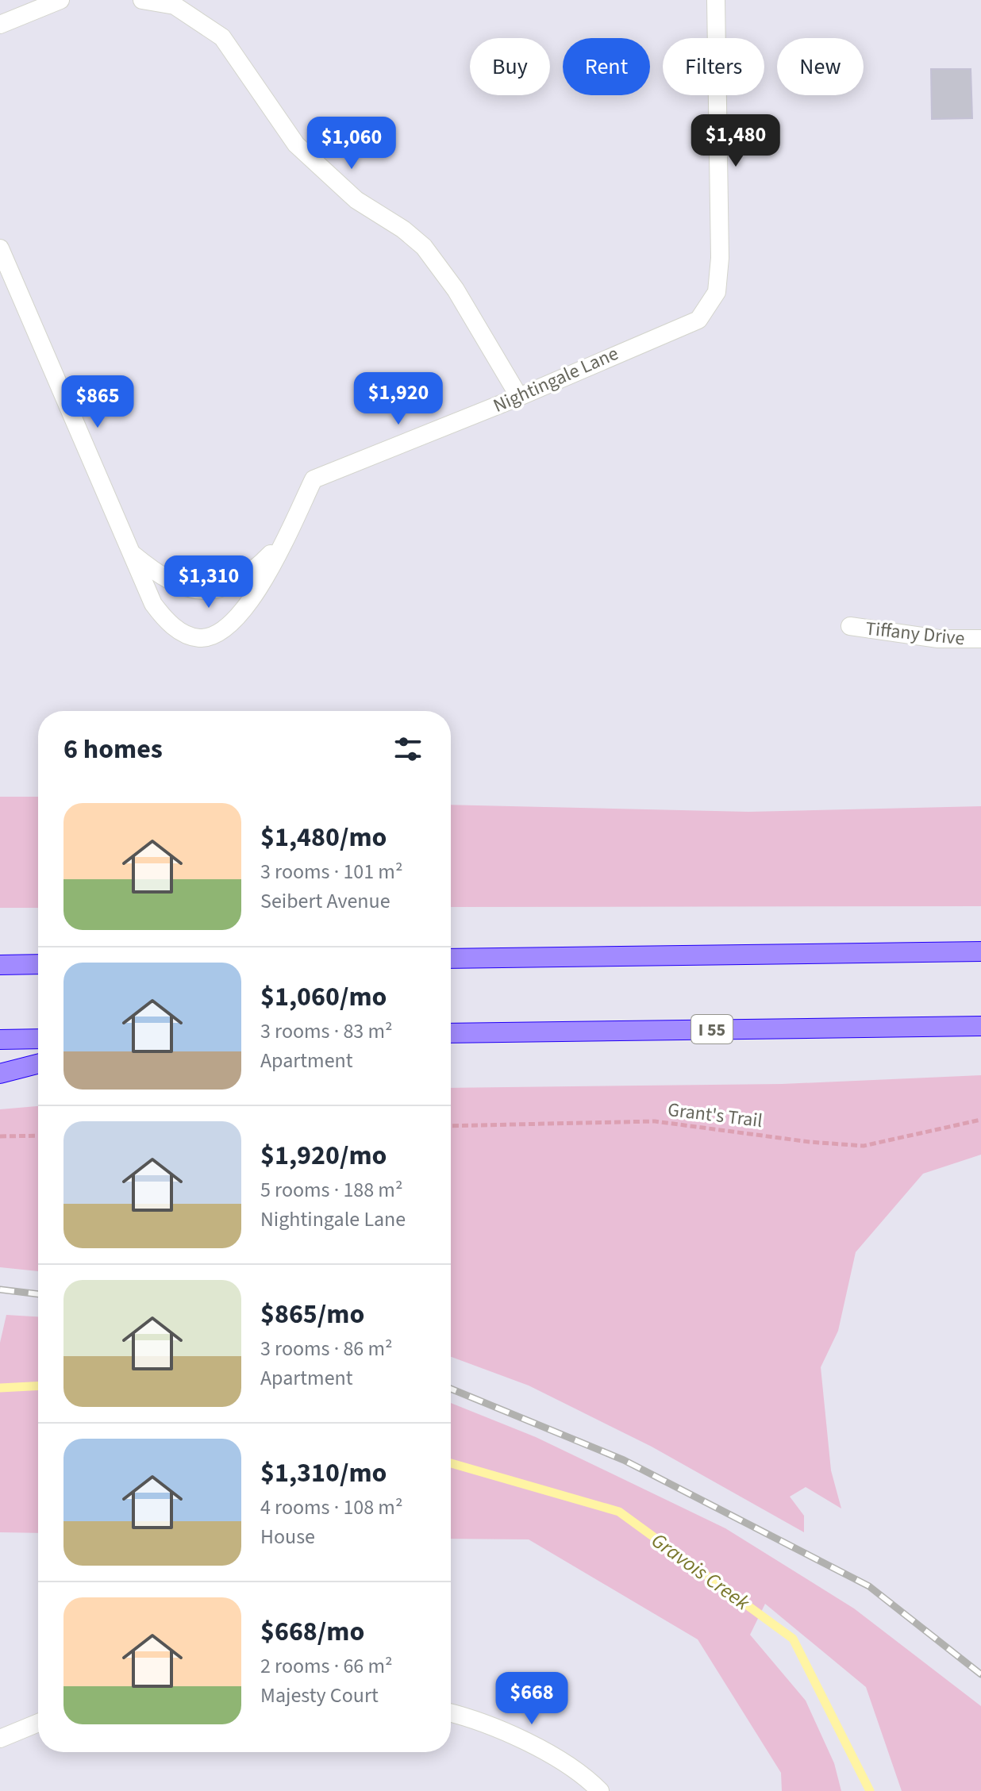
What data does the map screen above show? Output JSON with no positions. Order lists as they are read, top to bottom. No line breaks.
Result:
{"streets":{"highway":["I 55"],"street":["Nightingale Lane","Tiffany Drive"],"path":["Grant's Trail"]},"water":["Gravois Creek"],"page":{"chip":["Buy","Rent","Filters","New"],"price":["$1,480","$1,060","$1,920","$865","$1,310","$668"],"heading":"6 homes","list":[{"name":"$1,480/mo","note":"3 rooms · 101 m² · Seibert Avenue"},{"name":"$1,060/mo","note":"3 rooms · 83 m² · Apartment"},{"name":"$1,920/mo","note":"5 rooms · 188 m² · Nightingale Lane"},{"name":"$865/mo","note":"3 rooms · 86 m² · Apartment"},{"name":"$1,310/mo","note":"4 rooms · 108 m² · House"},{"name":"$668/mo","note":"2 rooms · 66 m² · Majesty Court"}]}}
